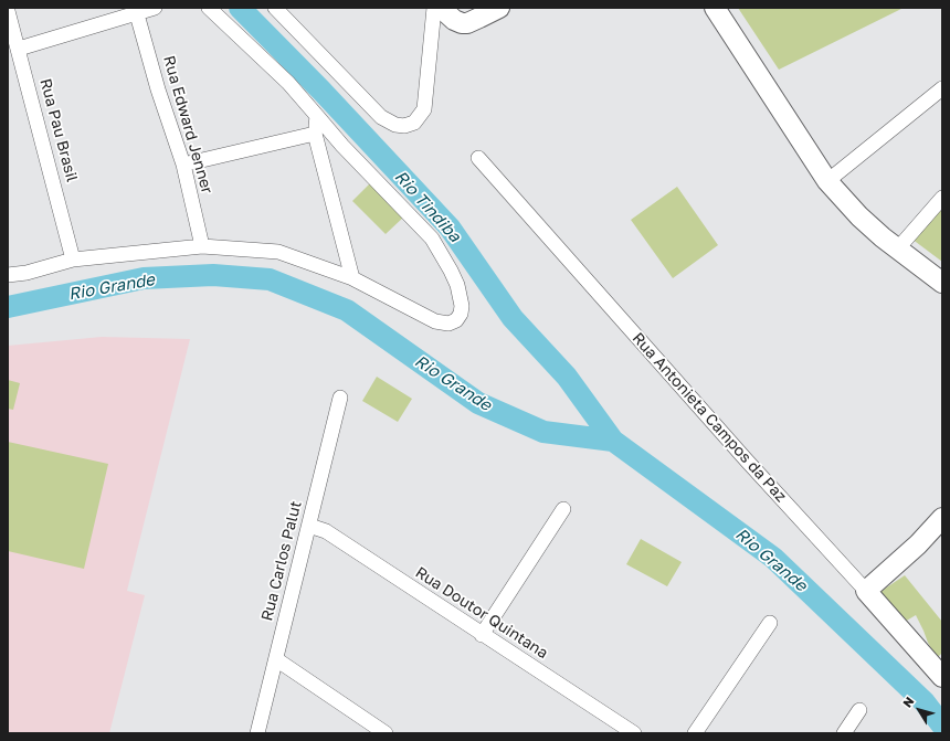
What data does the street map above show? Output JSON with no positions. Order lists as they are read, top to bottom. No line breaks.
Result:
{"streets":{"street":["Rua Edward Jenner","Rua Pau Brasil","Rua Antonieta Campos da Paz","Rua Carlos Palut","Rua Doutor Quintana"]},"crossings":[["Rua Carlos Palut","Rua Doutor Quintana"]],"water":["Rio Tindiba","Rio Grande"],"north":"top left"}
